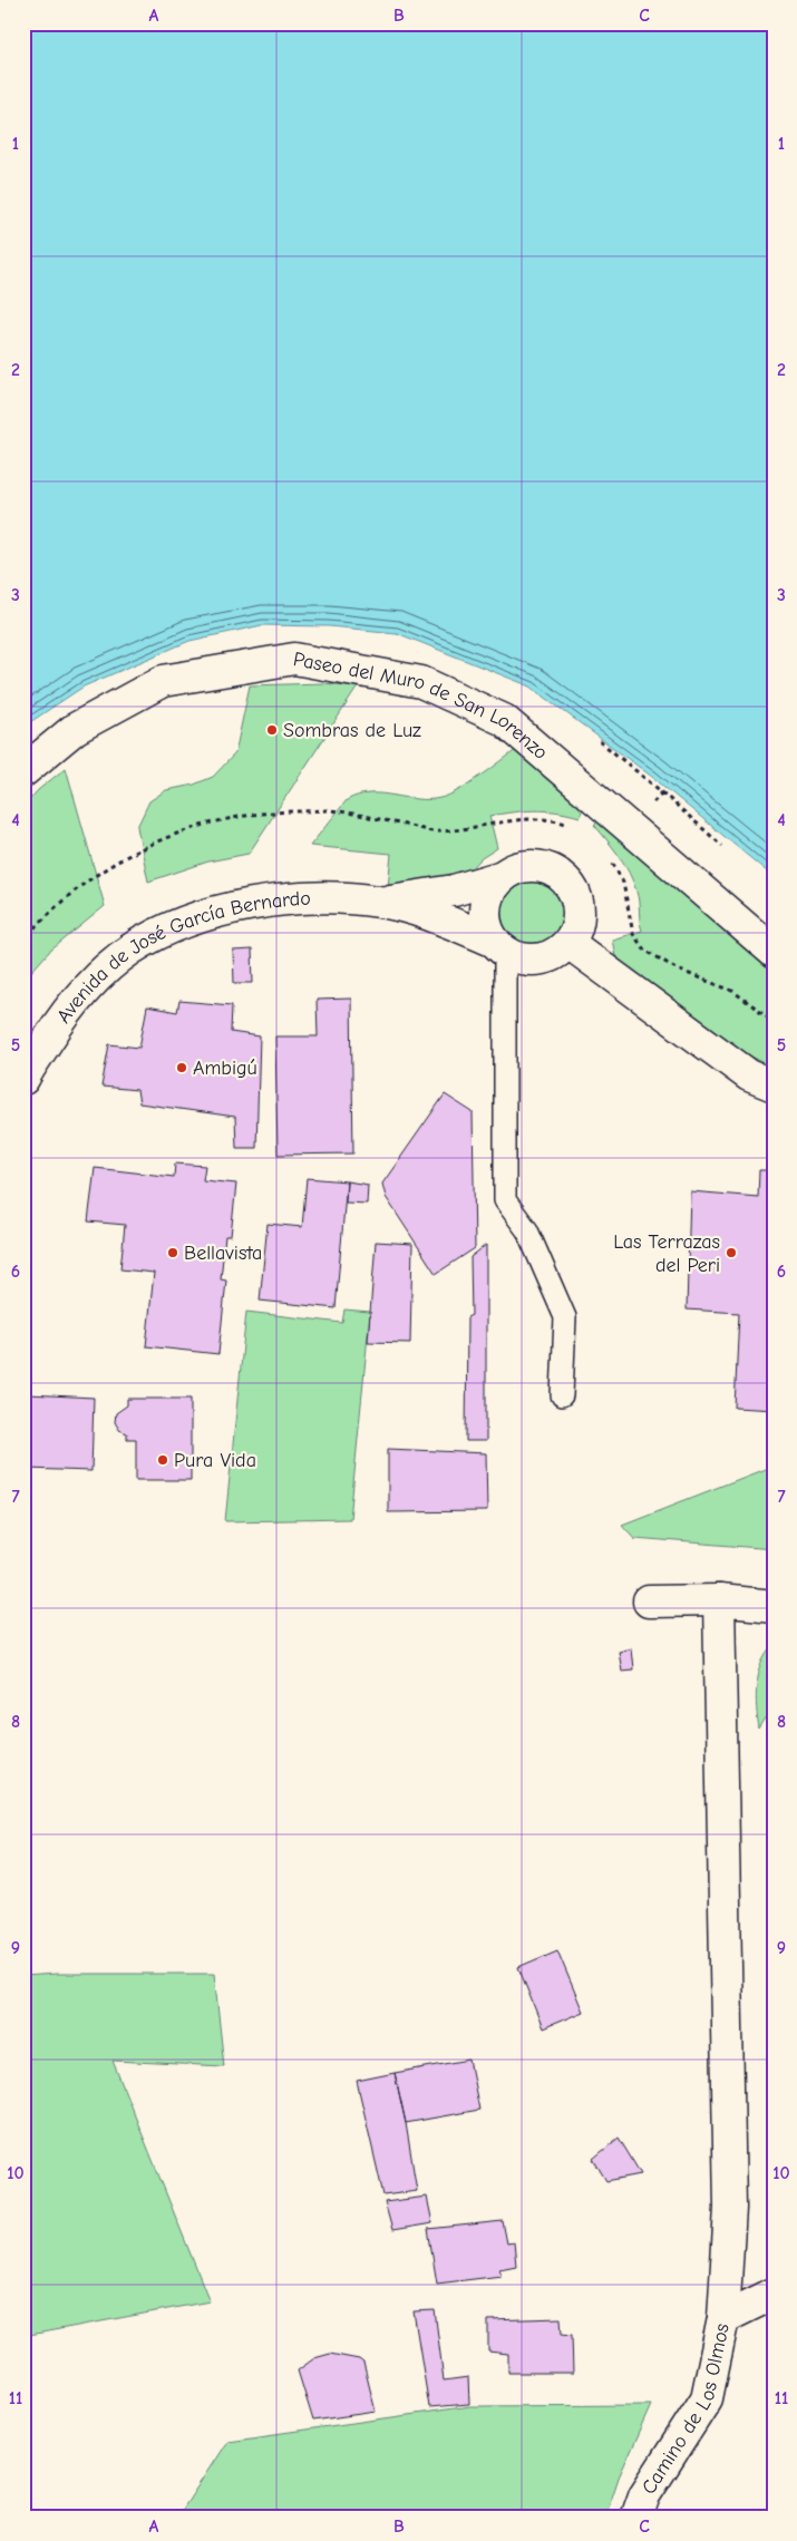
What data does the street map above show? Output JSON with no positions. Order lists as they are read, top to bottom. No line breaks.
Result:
{"streets":{"street":["Paseo del Muro de San Lorenzo","Avenida de José García Bernardo","Camino de Los Olmos"]},"places":["Sombras de Luz","Ambigú","Bellavista","Las Terrazas del Peri","Pura Vida"],"grid":{"columns":["A","B","C"],"rows":["1","2","3","4","5","6","7","8","9","10","11"]}}
